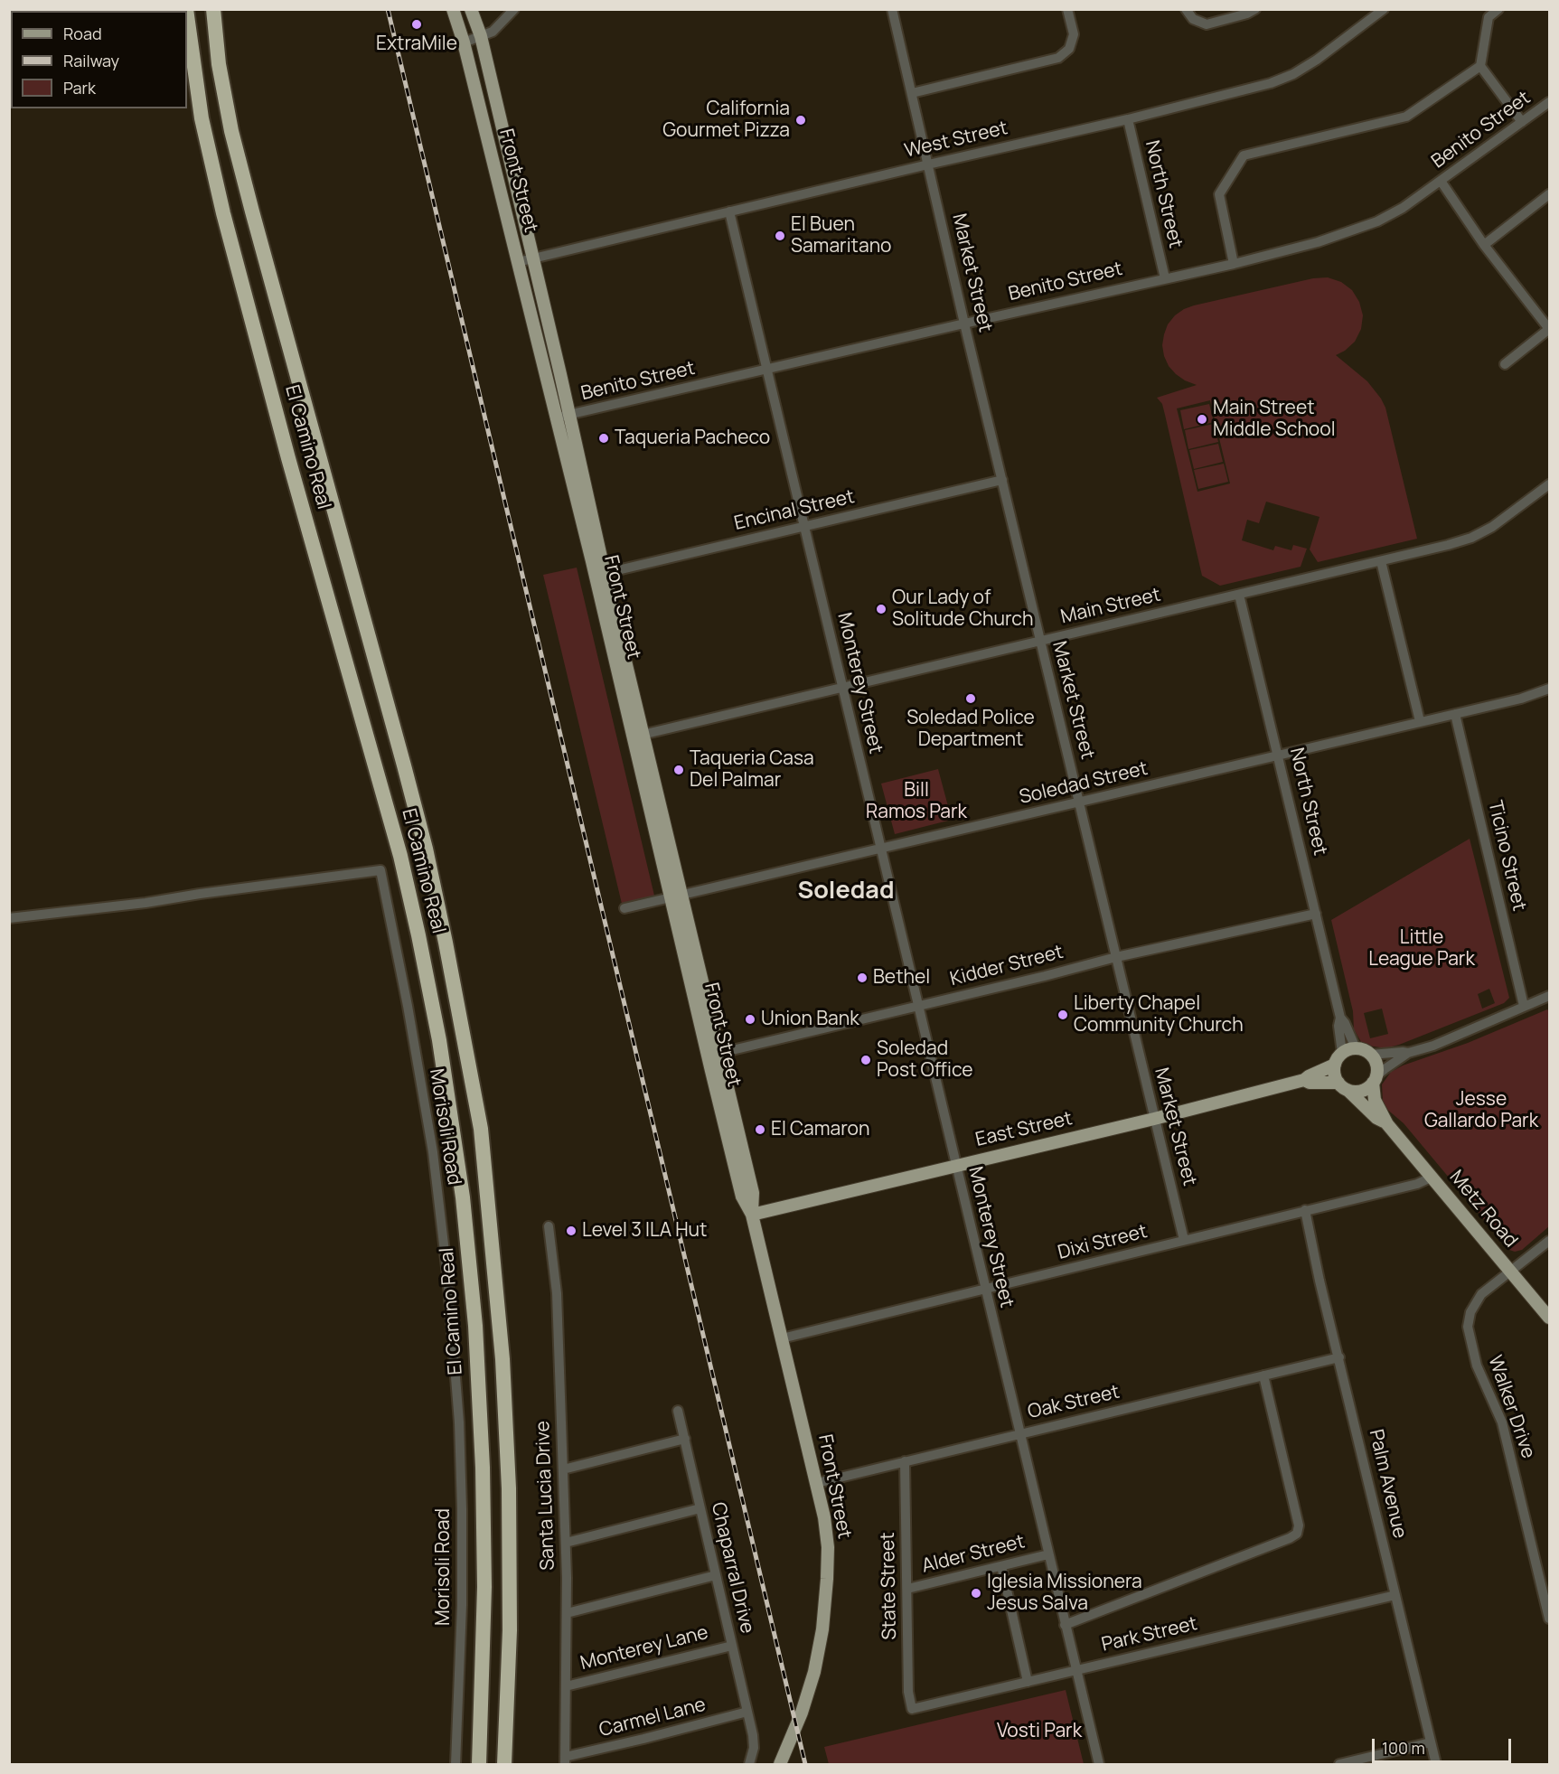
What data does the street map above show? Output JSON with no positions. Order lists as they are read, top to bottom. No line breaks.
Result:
{"streets":{"highway":["El Camino Real"],"main road":["Front Street","East Street","Metz Road"],"street":["Benito Street","West Street","North Street","Market Street","Encinal Street","Main Street","Monterey Street","Soledad Street","Ticino Street","Kidder Street","Morisoli Road","Dixi Street","Oak Street","Walker Drive","Palm Avenue","Santa Lucia Drive","Alder Street","Chaparral Drive","State Street","Park Street","Monterey Lane","Carmel Lane"]},"crossings":[["Benito Street","Front Street"],["Benito Street","North Street"],["Benito Street","Market Street"],["Benito Street","Monterey Street"],["West Street","Front Street"],["West Street","North Street"],["West Street","Market Street"],["West Street","Monterey Street"],["Front Street","Encinal Street"],["Front Street","Main Street"],["Front Street","Soledad Street"],["Front Street","Kidder Street"],["Front Street","East Street"],["Front Street","Dixi Street"],["Front Street","Oak Street"],["North Street","Main Street"],["North Street","Soledad Street"],["North Street","Kidder Street"],["North Street","East Street"],["North Street","Metz Road"],["Market Street","Encinal Street"],["Market Street","Main Street"],["Market Street","Soledad Street"],["Market Street","Kidder Street"],["Market Street","East Street"],["Market Street","Dixi Street"],["Encinal Street","Monterey Street"],["Main Street","Monterey Street"],["Monterey Street","Soledad Street"],["Monterey Street","Kidder Street"],["Monterey Street","East Street"],["Monterey Street","Dixi Street"],["Monterey Street","Oak Street"],["Monterey Street","Alder Street"],["Monterey Street","Park Street"],["Soledad Street","Ticino Street"],["East Street","Metz Road"],["Metz Road","Dixi Street"],["Metz Road","Walker Drive"],["Dixi Street","Palm Avenue"],["Oak Street","Palm Avenue"],["Oak Street","State Street"],["Palm Avenue","Park Street"],["Santa Lucia Drive","Monterey Lane"],["Santa Lucia Drive","Carmel Lane"],["Alder Street","State Street"],["Chaparral Drive","Monterey Lane"],["Chaparral Drive","Carmel Lane"],["State Street","Park Street"]],"districts":["Soledad"],"parks":["Bill Ramos Park","Little League Park","Jesse Gallardo Park","Vosti Park"],"places":["ExtraMile","California Gourmet Pizza","El Buen Samaritano","Main Street Middle School","Taqueria Pacheco","Our Lady of Solitude Church","Soledad Police Department","Taqueria Casa Del Palmar","Bethel","Liberty Chapel Community Church","Union Bank","Soledad Post Office","El Camaron","Level 3 ILA Hut","Iglesia Missionera Jesus Salva"],"legend":["Road","Railway","Park"],"scale_bar":"100 m"}
